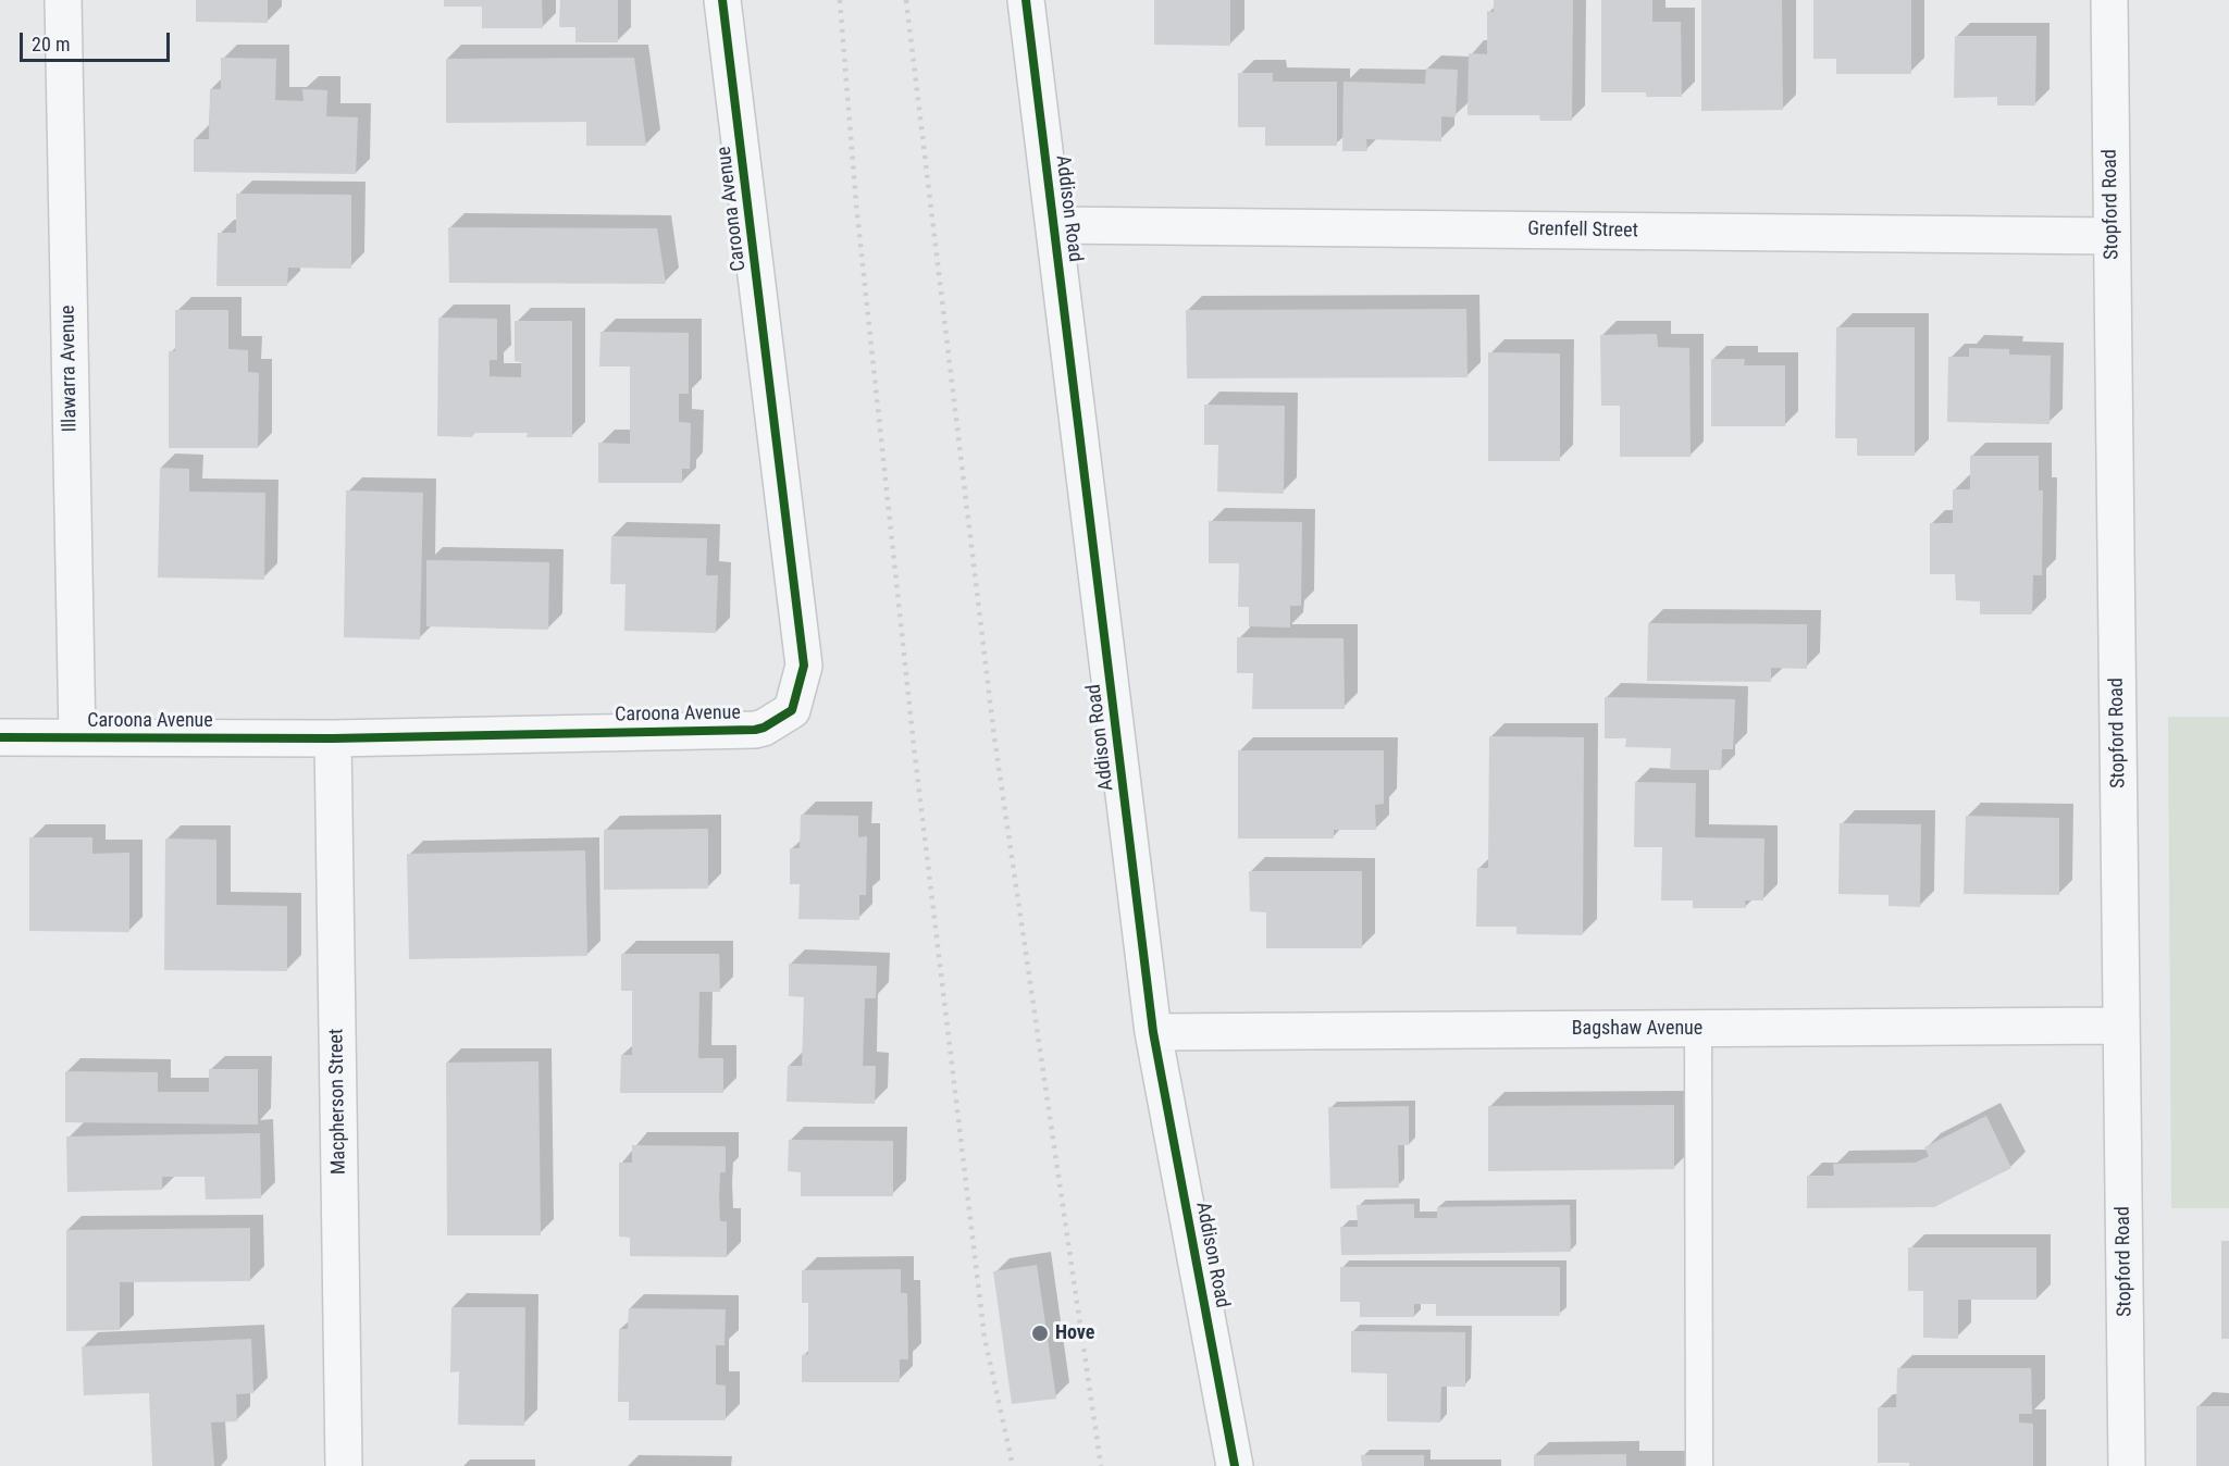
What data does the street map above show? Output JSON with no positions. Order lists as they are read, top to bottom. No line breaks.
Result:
{"streets":{"street":["Stopford Road","Caroona Avenue","Addison Road","Grenfell Street","Illawarra Avenue","Bagshaw Avenue","Macpherson Street"]},"crossings":[["Stopford Road","Grenfell Street"],["Stopford Road","Bagshaw Avenue"],["Caroona Avenue","Illawarra Avenue"],["Caroona Avenue","Macpherson Street"],["Addison Road","Grenfell Street"],["Addison Road","Bagshaw Avenue"]],"places":["Hove"],"scale_bar":"20 m"}
